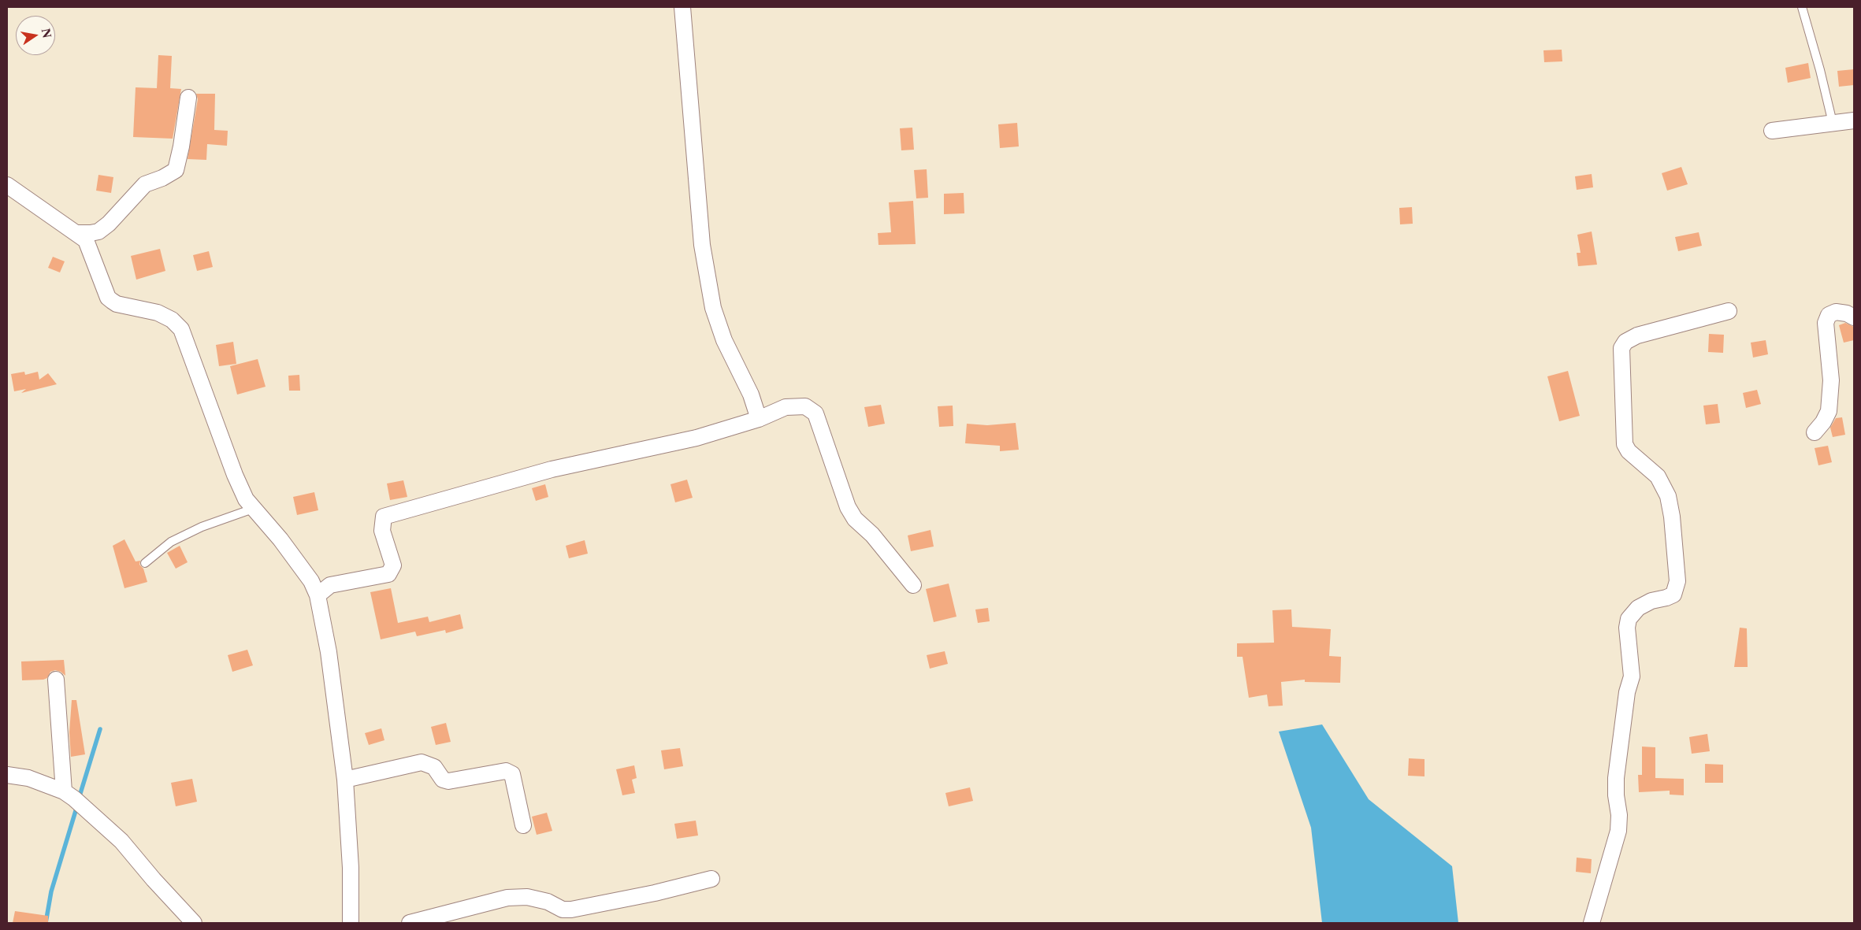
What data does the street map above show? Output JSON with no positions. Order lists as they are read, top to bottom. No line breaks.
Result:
{"north":"right"}
